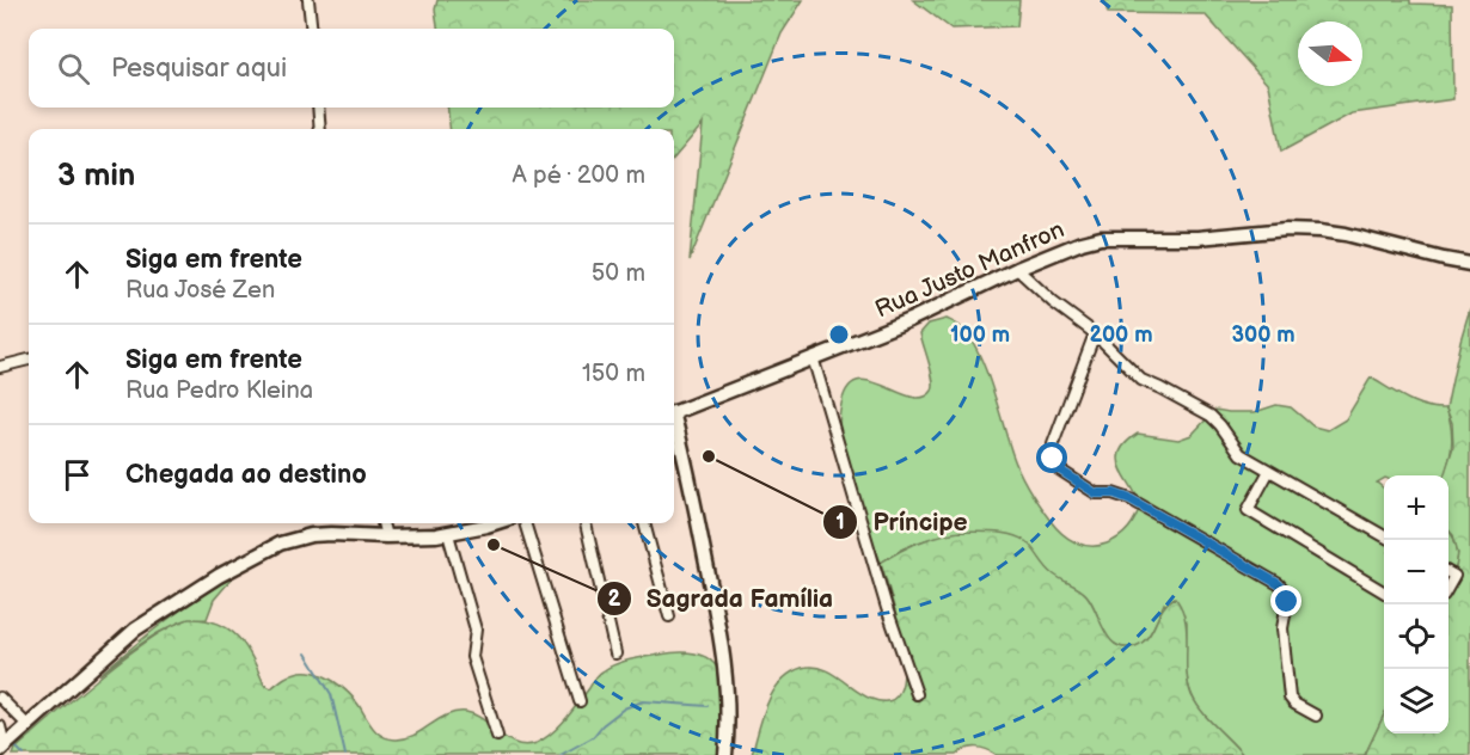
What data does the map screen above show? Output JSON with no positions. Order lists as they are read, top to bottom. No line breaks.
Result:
{"streets":{"main road":["Rua Justo Manfron"]},"places":["Príncipe","Sagrada Família"],"north":"right","page":{"search":"Pesquisar aqui","heading":["3 min","A pé · 200 m"],"list":[["Siga em frente","Rua José Zen","50 m"],["Siga em frente","Rua Pedro Kleina","150 m"],"Chegada ao destino"],"map_buttons":["+","−"]},"rings":["100 m","200 m","300 m"]}
